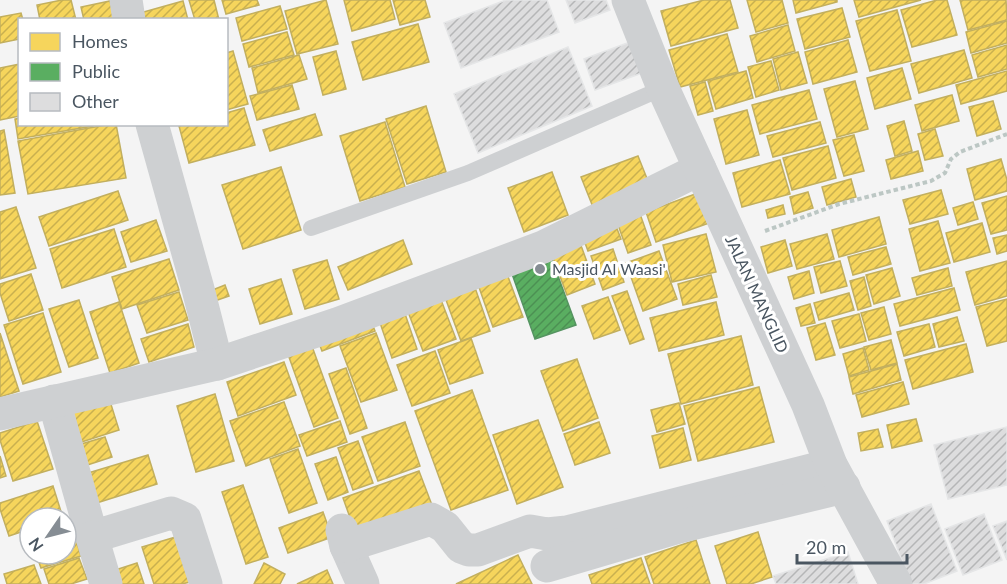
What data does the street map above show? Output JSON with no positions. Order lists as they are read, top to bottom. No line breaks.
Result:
{"streets":{"street":["JALAN MANGLID"]},"places":["Masjid Al Waasi'"],"legend":["Homes","Public","Other"],"scale_bar":"20 m","north":"bottom left"}
